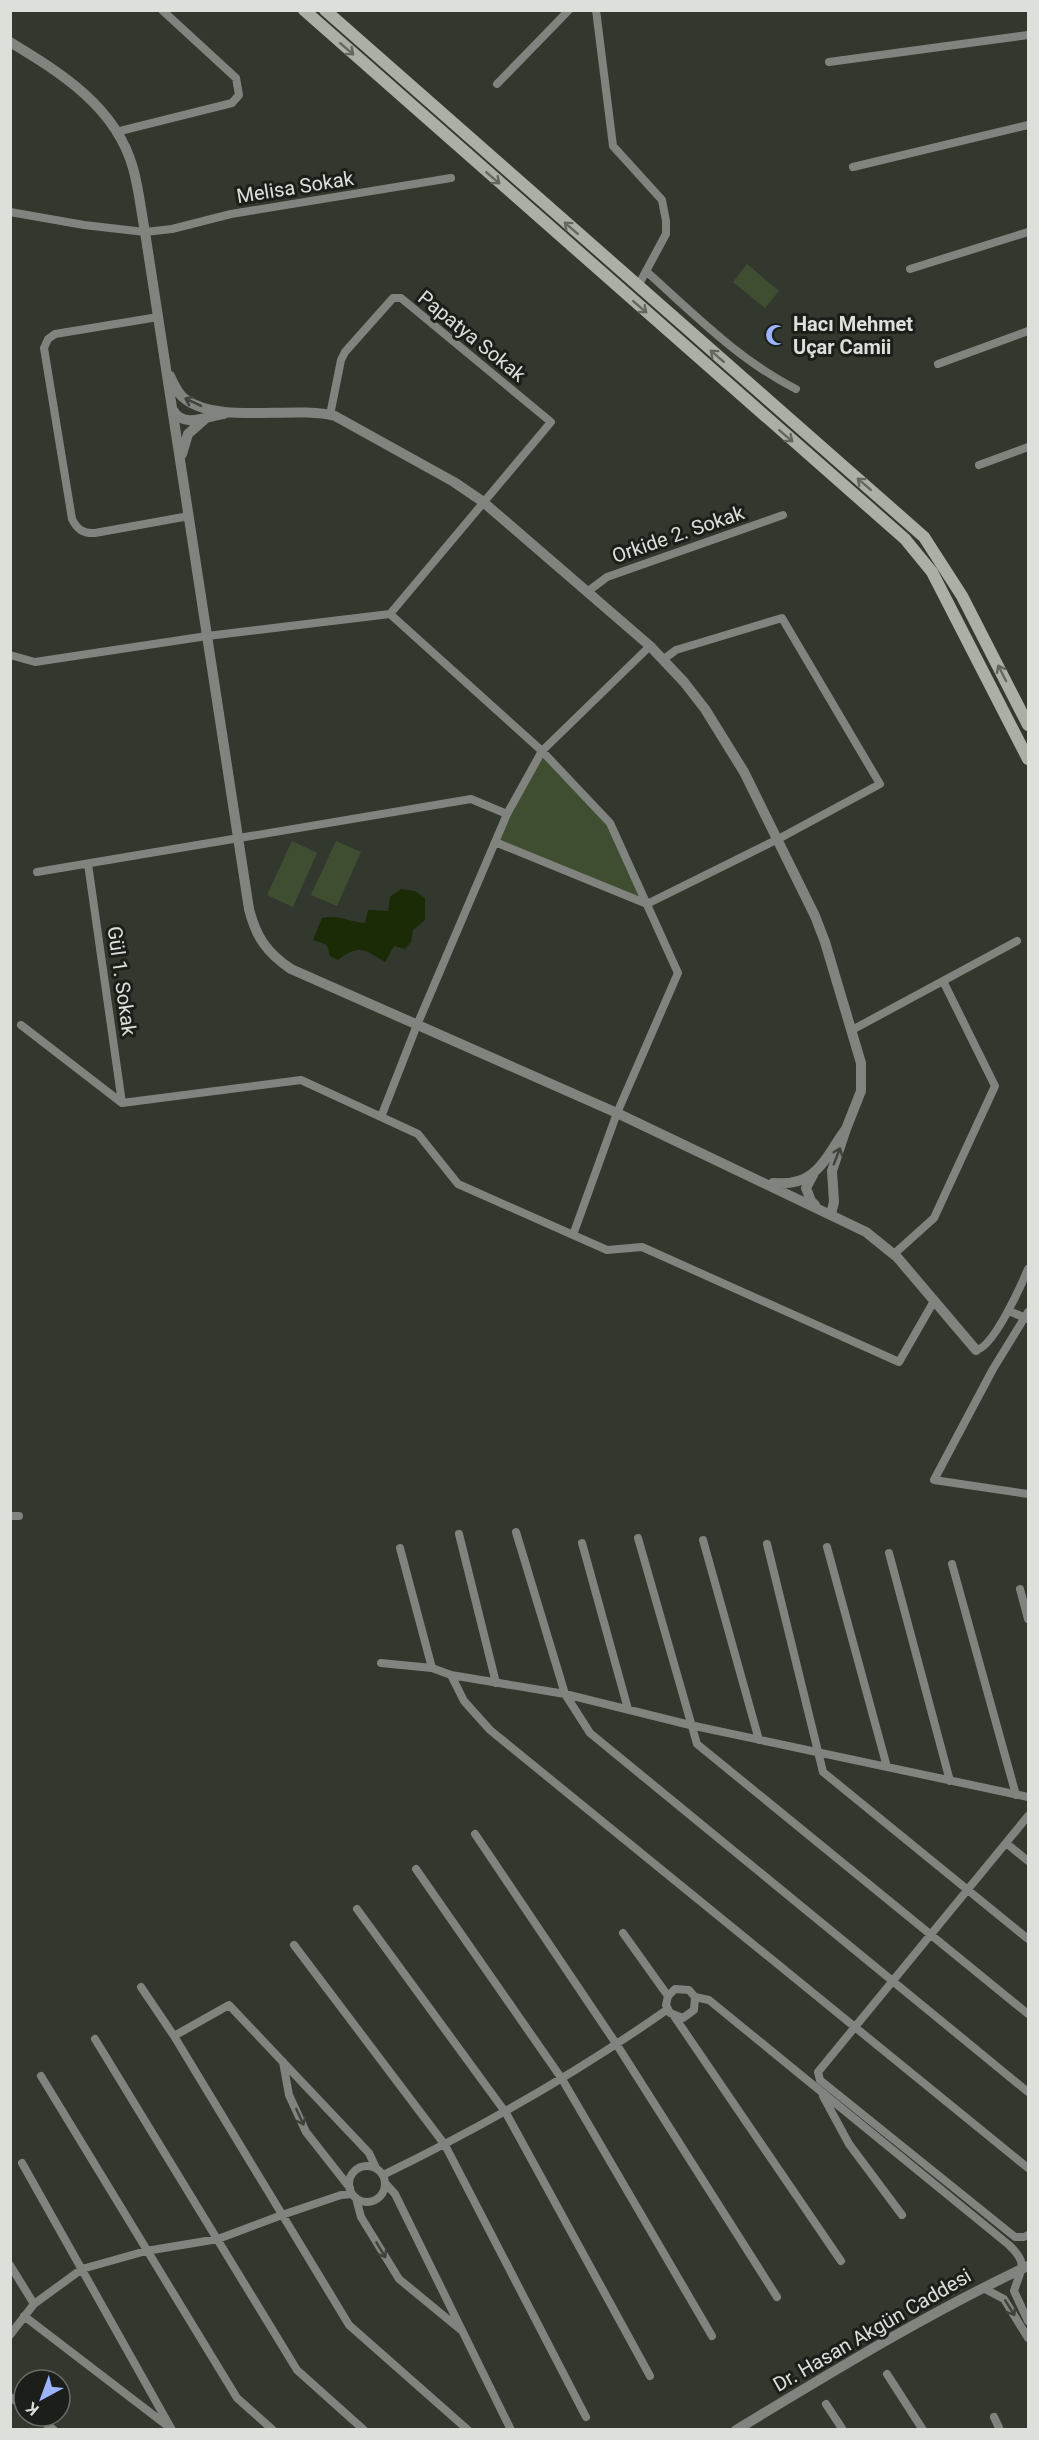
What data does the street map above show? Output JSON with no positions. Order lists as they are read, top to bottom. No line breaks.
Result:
{"streets":{"street":["Melisa Sokak","Papatya Sokak","Orkide 2. Sokak","Gül 1. Sokak","Dr. Hasan Akgün Caddesi"]},"places":{"mosque":["Hacı Mehmet Uçar Camii"]},"north":"bottom left"}
